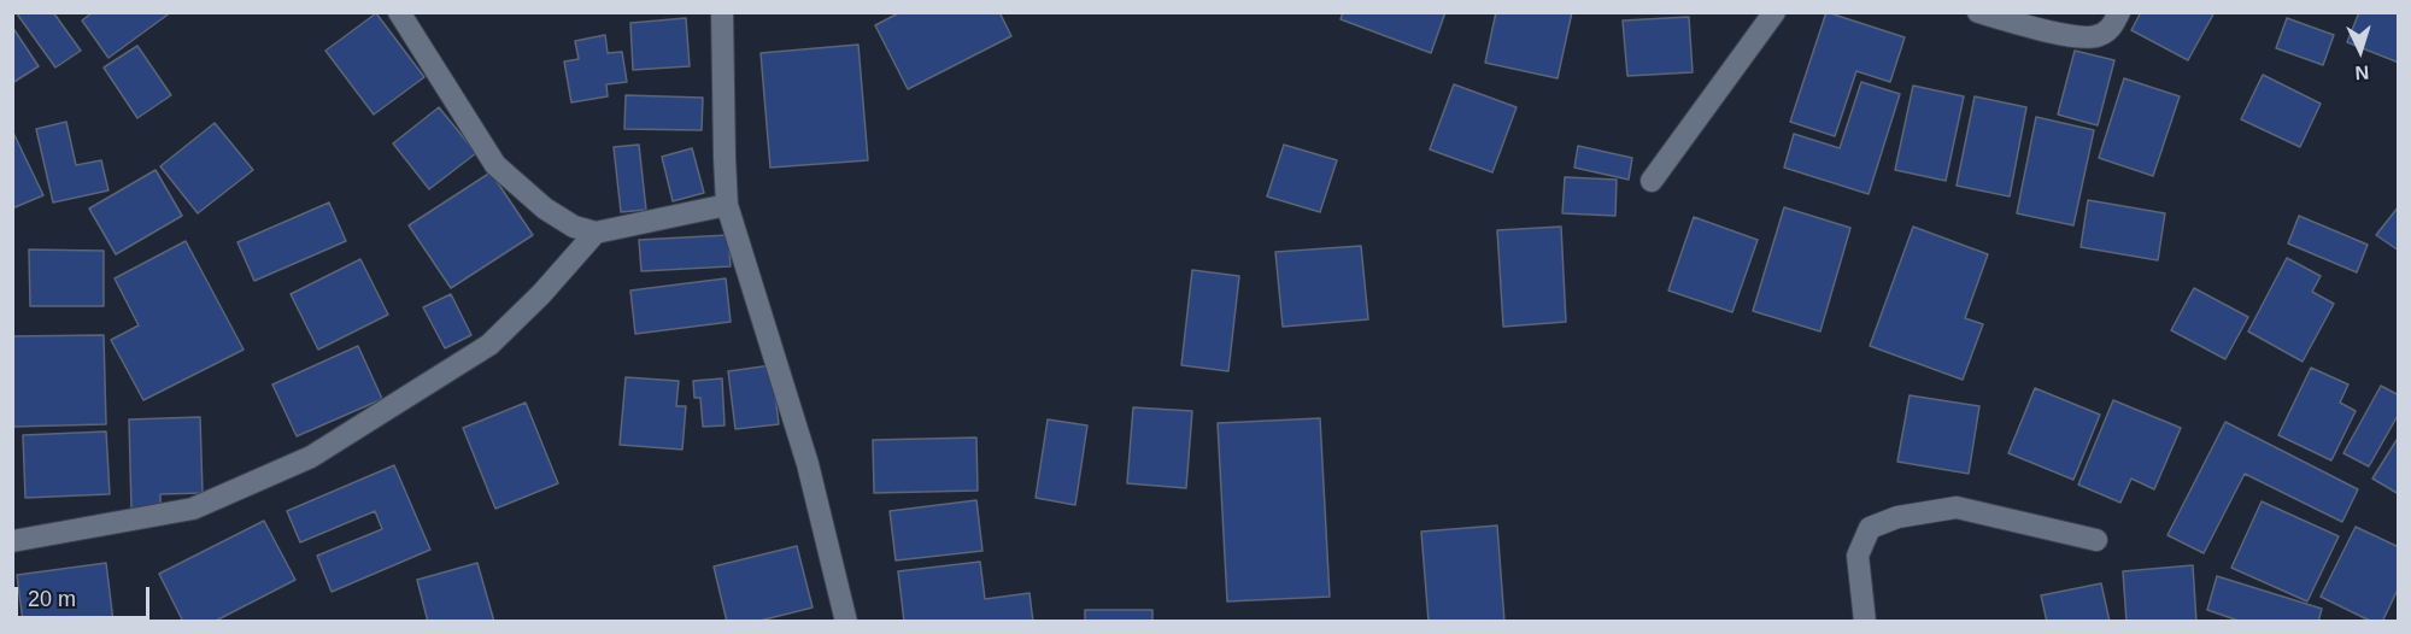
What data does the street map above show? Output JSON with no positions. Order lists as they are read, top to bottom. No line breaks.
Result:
{"scale_bar":"20 m","north":"bottom"}
